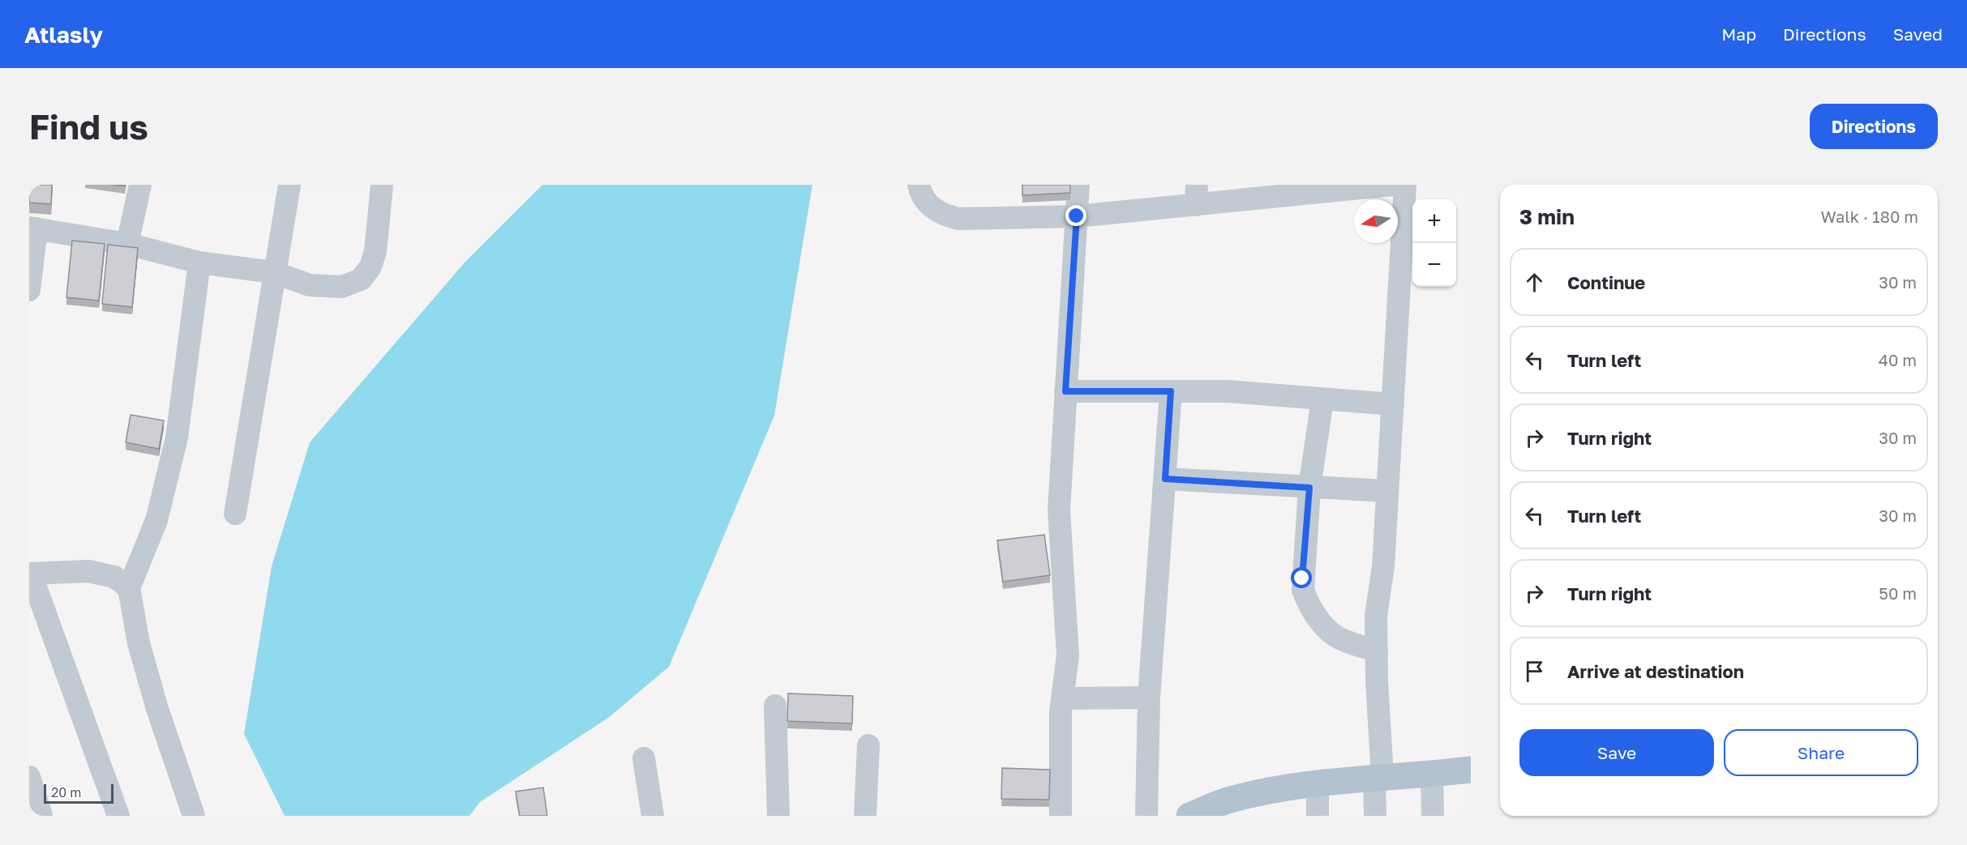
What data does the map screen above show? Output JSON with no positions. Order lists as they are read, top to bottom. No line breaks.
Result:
{"scale_bar":"20 m","north":"left","page":{"header":"Atlasly","nav":["Map","Directions","Saved"],"buttons":["Directions",["Save","Share"]],"title":"Find us","heading":["3 min","Walk · 180 m"],"map_buttons":["+","−"],"list":[["Continue","30 m"],["Turn left","40 m"],["Turn right","30 m"],["Turn left","30 m"],["Turn right","50 m"],"Arrive at destination"],"scale":"20 m"}}
